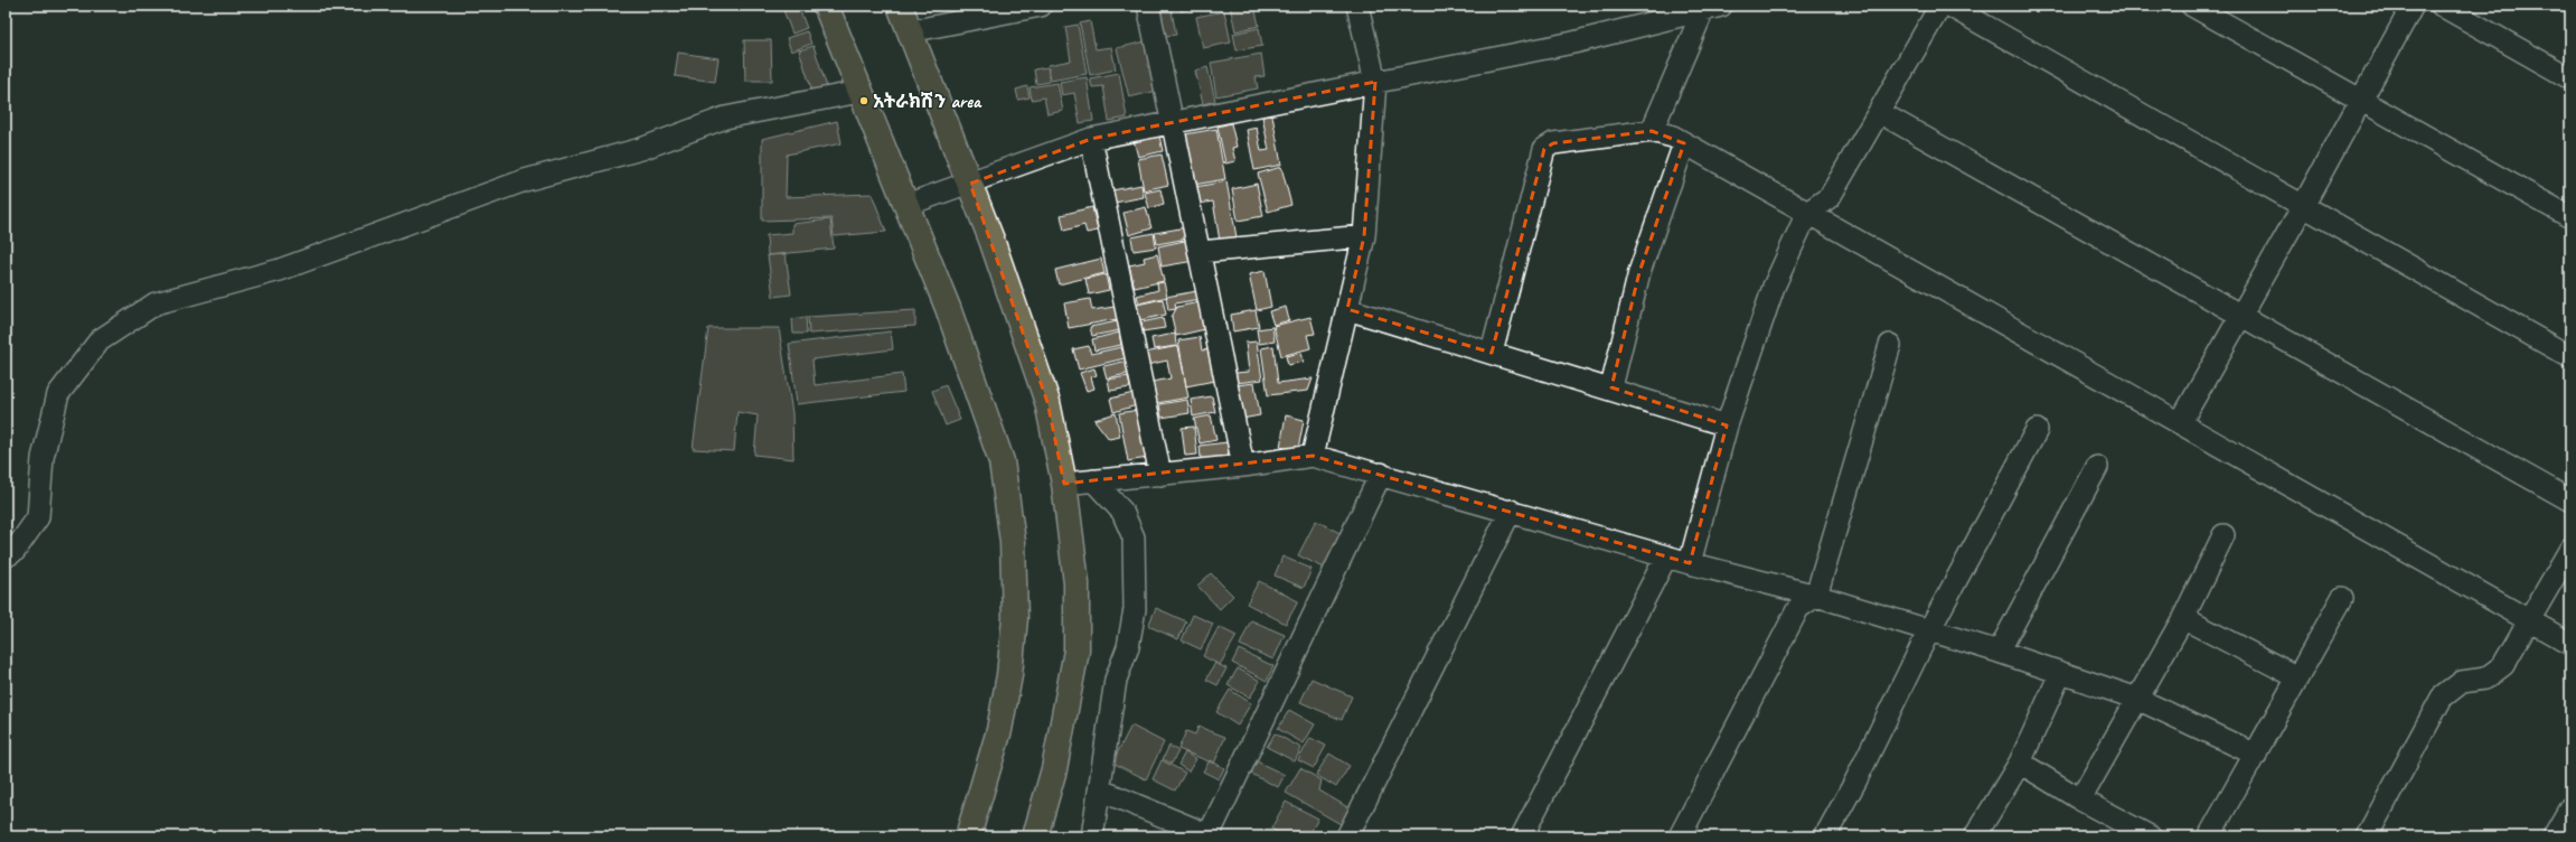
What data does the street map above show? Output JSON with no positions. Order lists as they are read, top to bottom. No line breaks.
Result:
{"places":["አትራክሽን area"]}
